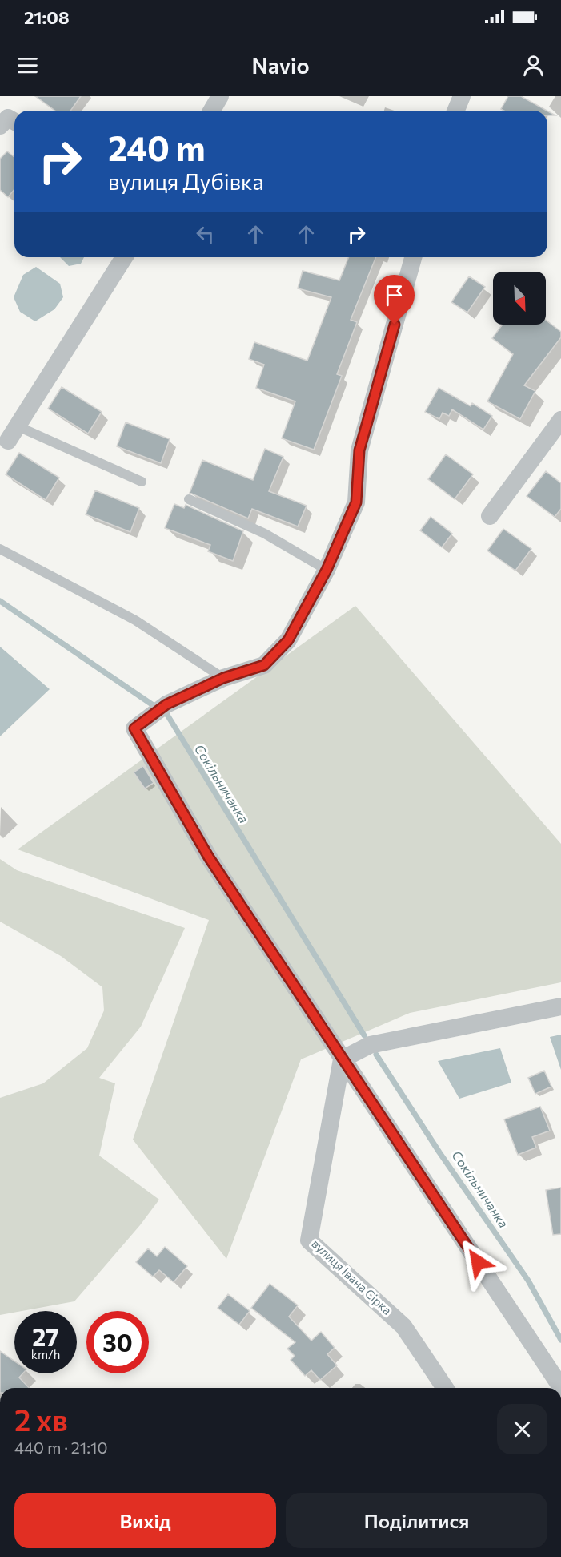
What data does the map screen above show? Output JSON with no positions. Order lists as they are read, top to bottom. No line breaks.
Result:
{"streets":{"street":["вулиця Івана Сірка"]},"water":["Сокільничанка"],"north":"bottom right","page":{"status":"21:08","header":"Navio","turn":["240 m","вулиця Дубівка"],"speed":"27 km/h","limit":"30","heading":["2 хв","440 m · 21:10"],"buttons":["Вихід","Поділитися"]}}
